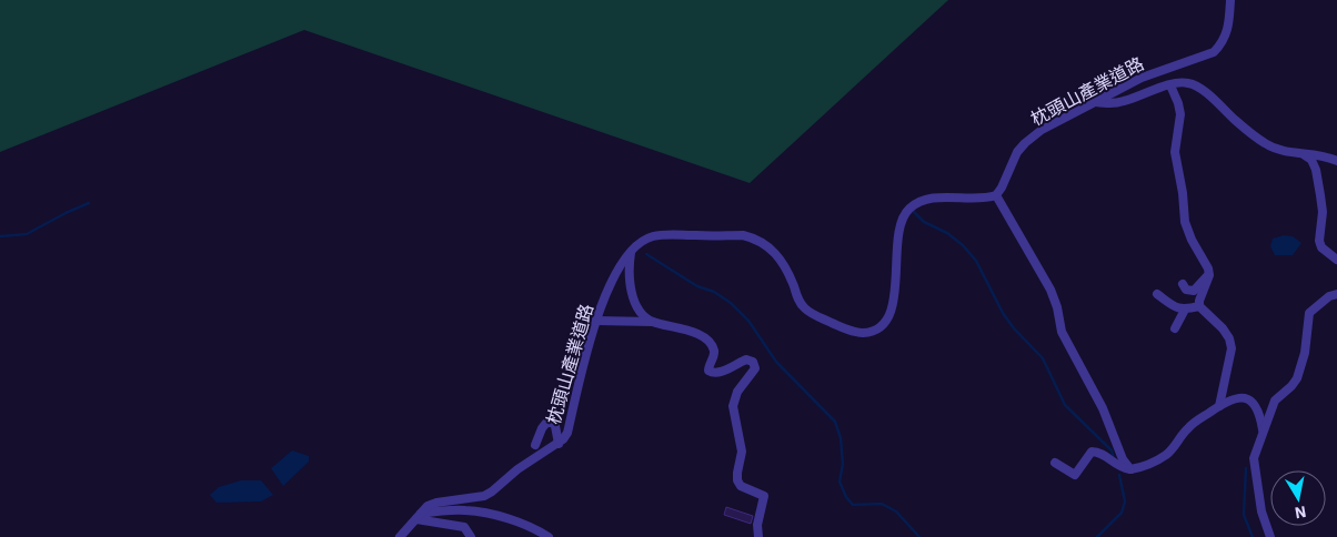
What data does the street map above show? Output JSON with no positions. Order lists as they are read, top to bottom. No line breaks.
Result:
{"streets":{"street":["枕頭山產業道路"]},"north":"bottom"}
